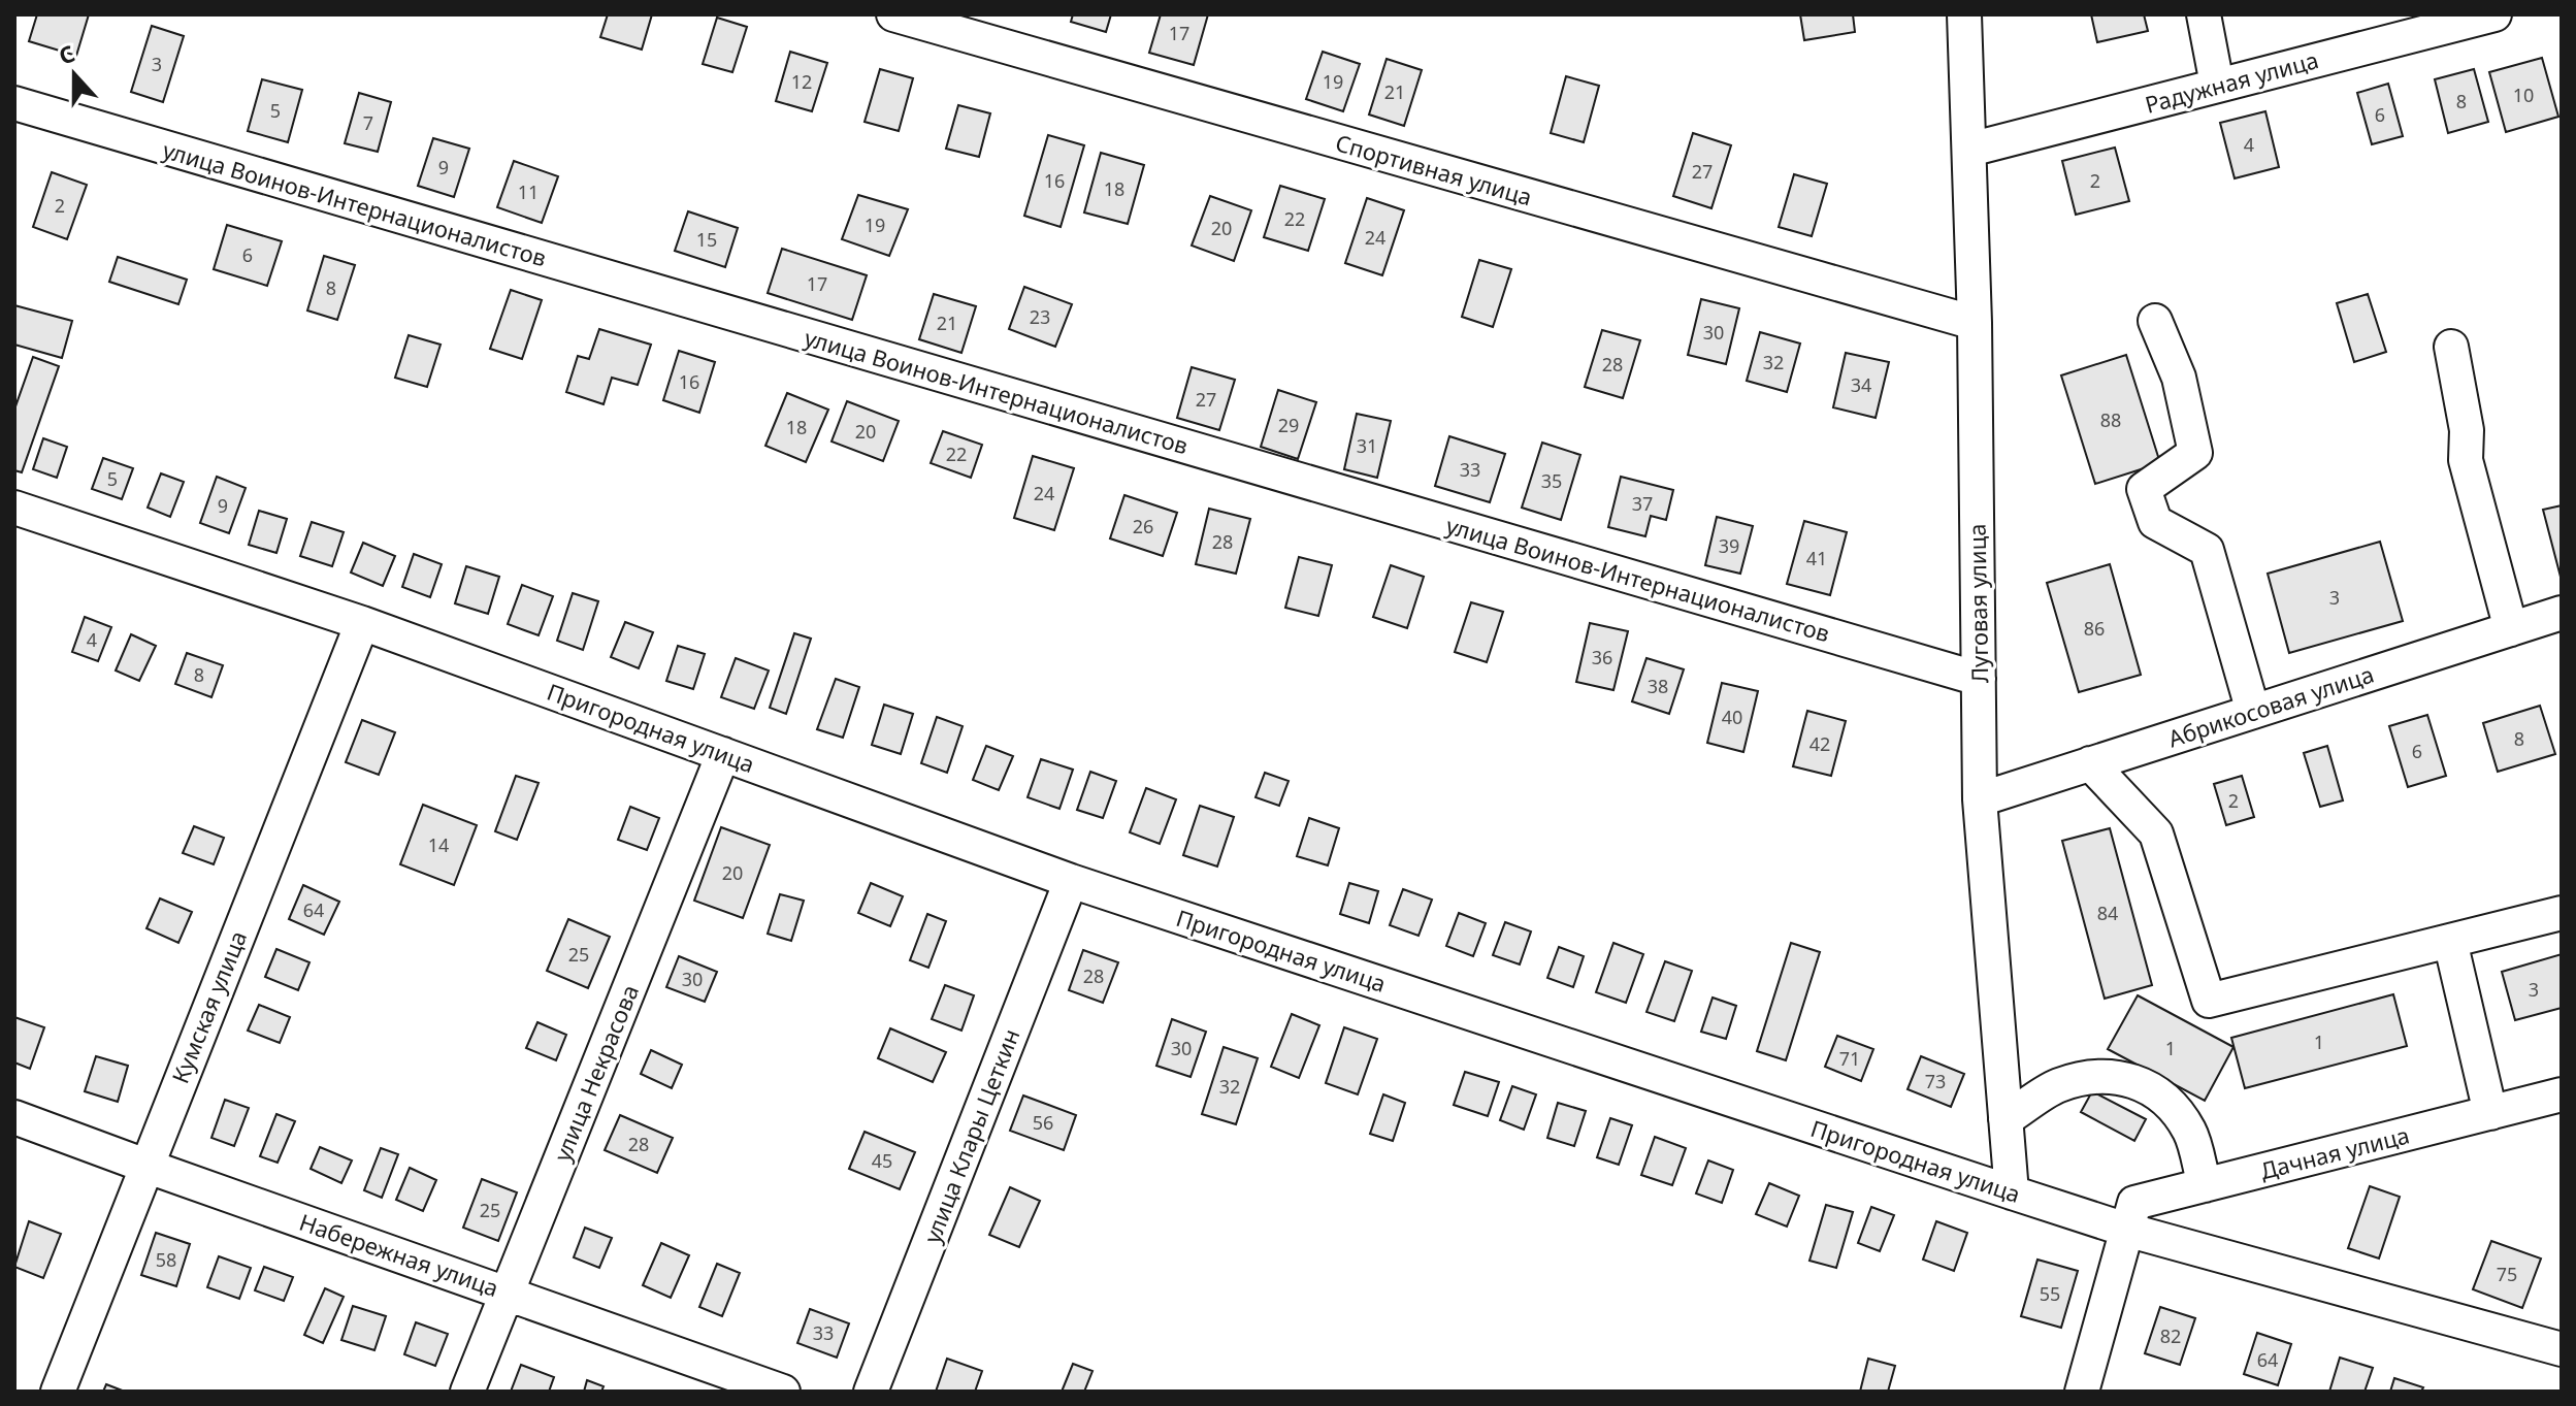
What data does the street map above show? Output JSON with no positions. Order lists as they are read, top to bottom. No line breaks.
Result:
{"streets":{"street":["Радужная улица","Спортивная улица","улица Воинов-Интернационалистов","Луговая улица","Абрикосовая улица","Пригородная улица","Кумская улица","улица Некрасова","улица Клары Цеткин","Дачная улица","Набережная улица"]},"crossings":[["Радужная улица","Луговая улица"],["Спортивная улица","Луговая улица"],["улица Воинов-Интернационалистов","Луговая улица"],["Луговая улица","Абрикосовая улица"],["Луговая улица","Пригородная улица"],["Пригородная улица","Кумская улица"],["Пригородная улица","улица Некрасова"],["Пригородная улица","улица Клары Цеткин"],["Пригородная улица","Дачная улица"],["Кумская улица","Набережная улица"],["улица Некрасова","Набережная улица"]],"house_numbers":["17","3","12","19","21","10","8","5","6","7","4","9","27","16","2","18","11","2","22","19","20","24","15","6","17","8","23","21","30","32","28","16","34","27","88","29","18","20","31","22","33","5","35","24","37","9","26","28","39","41","3","86","4","36","8","38","40","8","42","6","2","14","20","64","84","25","28","30","3","1","30","1","71","73","32","56","28","45","25","58","75","55","33","82","64"],"north":"top"}
